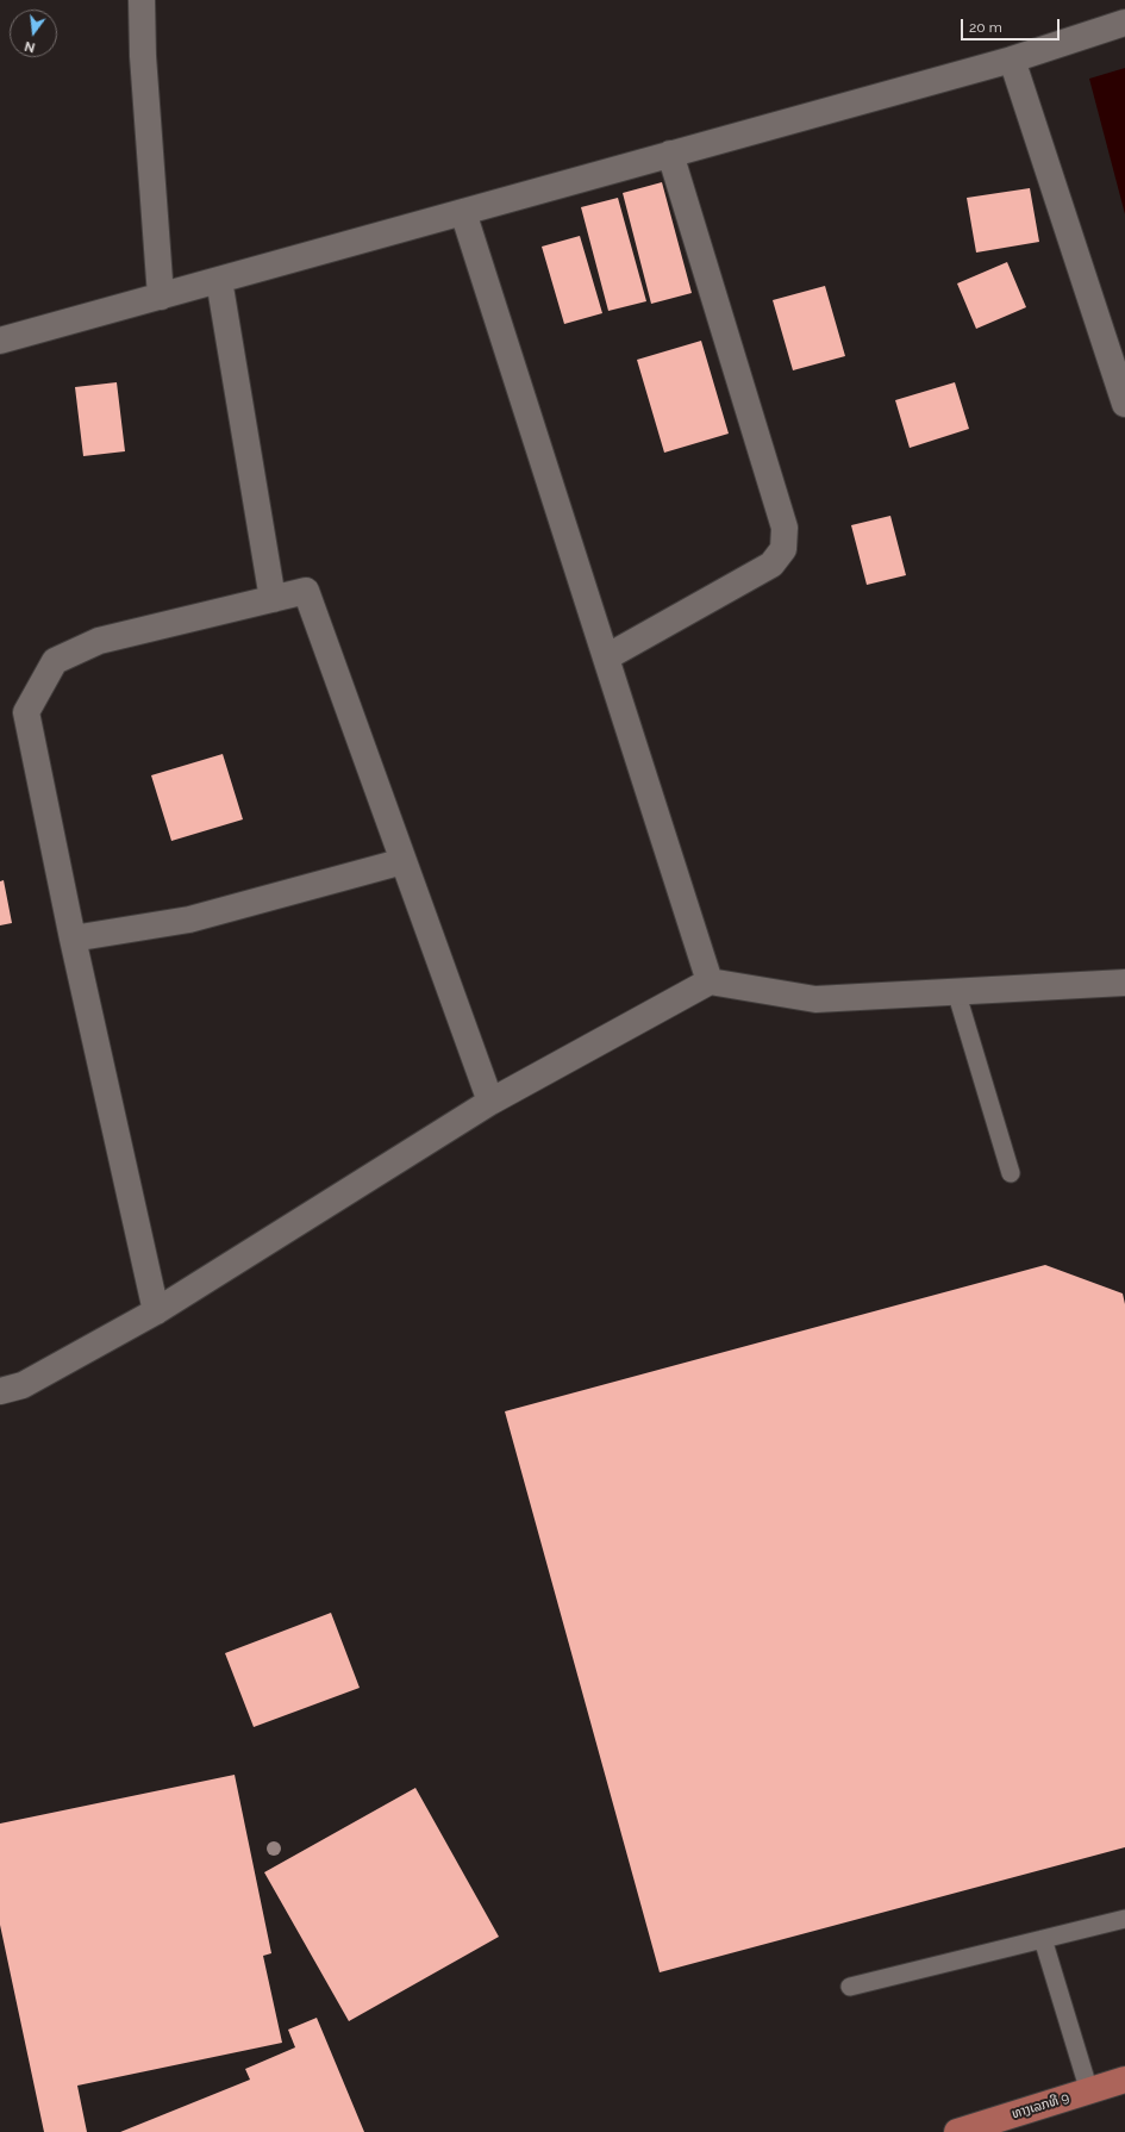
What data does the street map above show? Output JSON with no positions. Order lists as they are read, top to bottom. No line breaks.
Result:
{"streets":{"main road":["ທາງເລກທີ 9"]},"scale_bar":"20 m","north":"bottom"}
